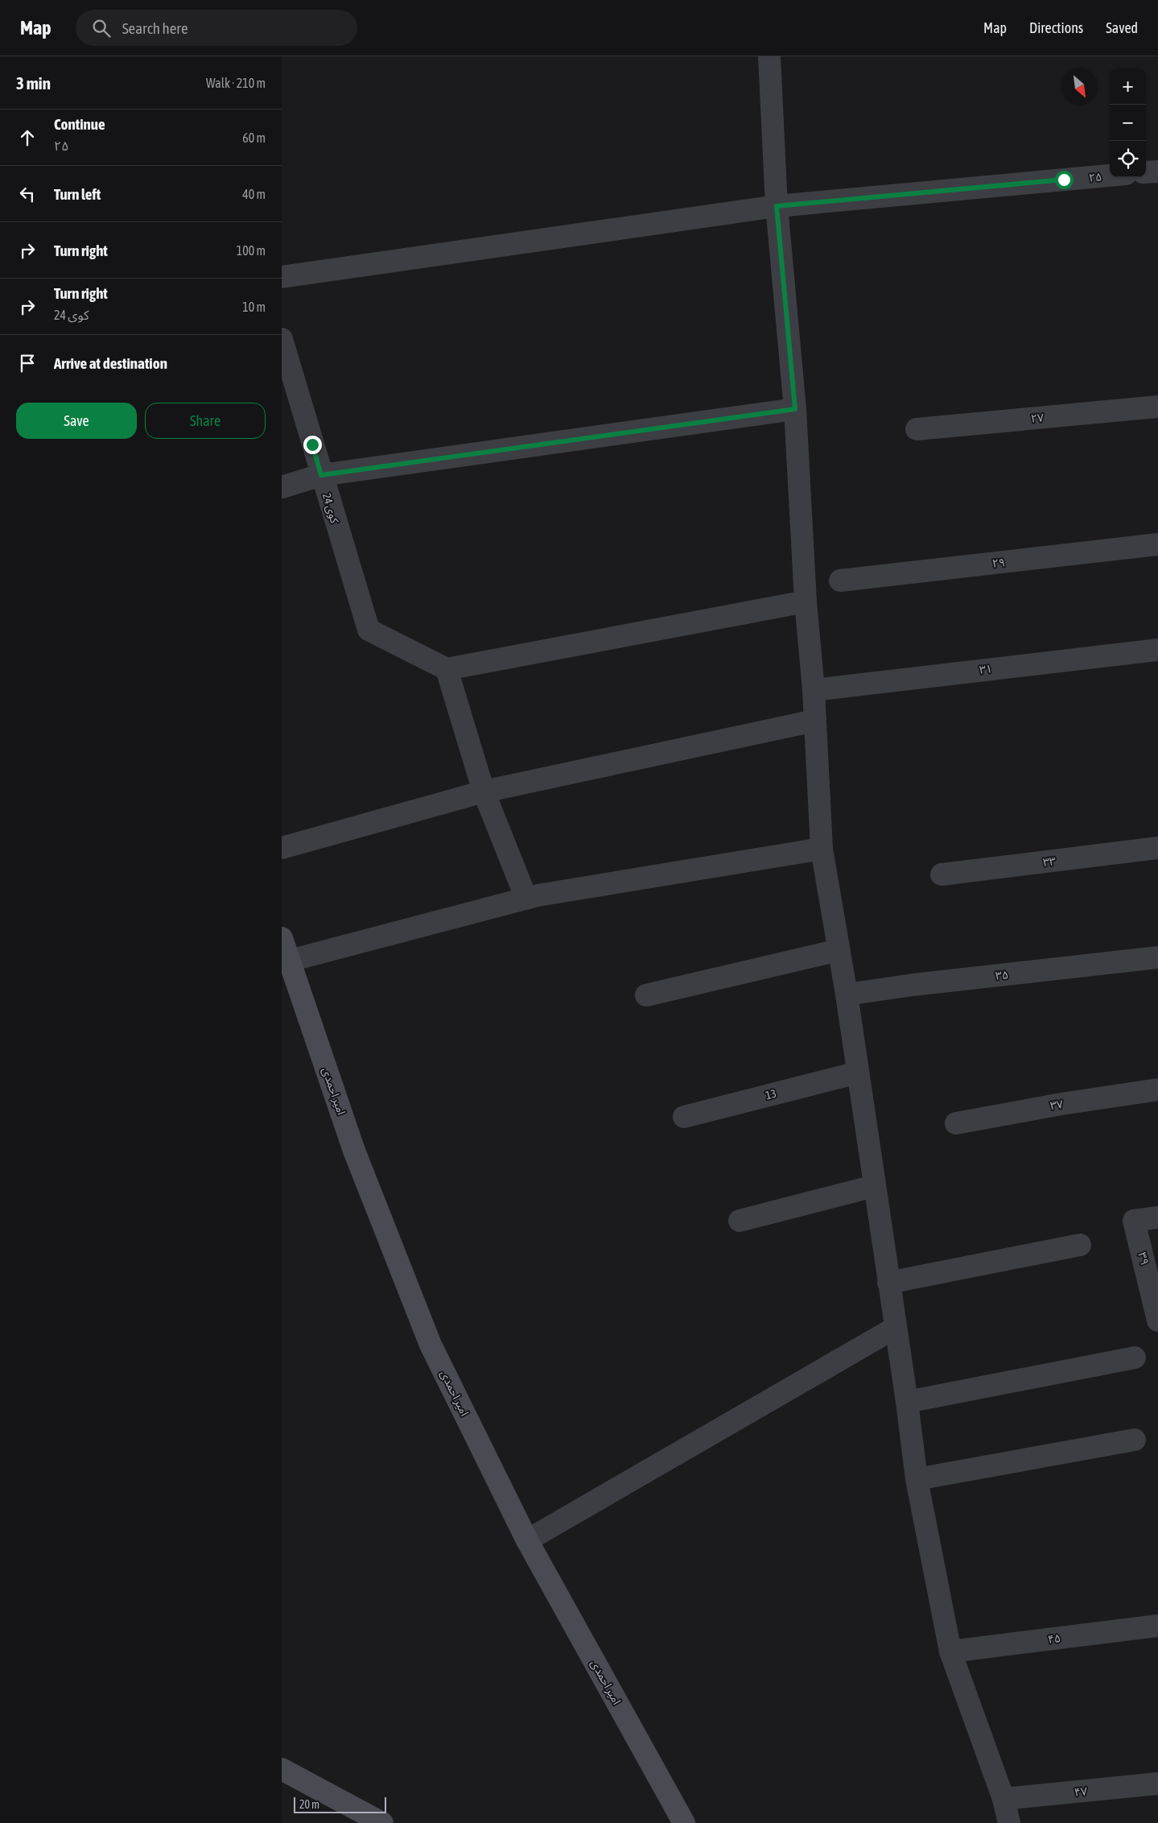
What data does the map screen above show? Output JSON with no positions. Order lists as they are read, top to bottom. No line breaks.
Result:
{"streets":{"main road":["امیر احمدی"],"street":["۲۵","۲۷","کوی 24","۲۹","۳۱","۳۳","۳۵","13","۳۷","۳۹","۴۵","۴۷"]},"scale_bar":"20 m","north":"bottom right","page":{"header":"Map","search":"Search here","nav":["Map","Directions","Saved"],"heading":["3 min","Walk · 210 m"],"map_buttons":["+","−"],"list":[["Continue","۲۵","60 m"],["Turn left","40 m"],["Turn right","100 m"],["Turn right","کوی 24","10 m"],"Arrive at destination"],"buttons":["Save","Share"],"scale":"20 m"}}
